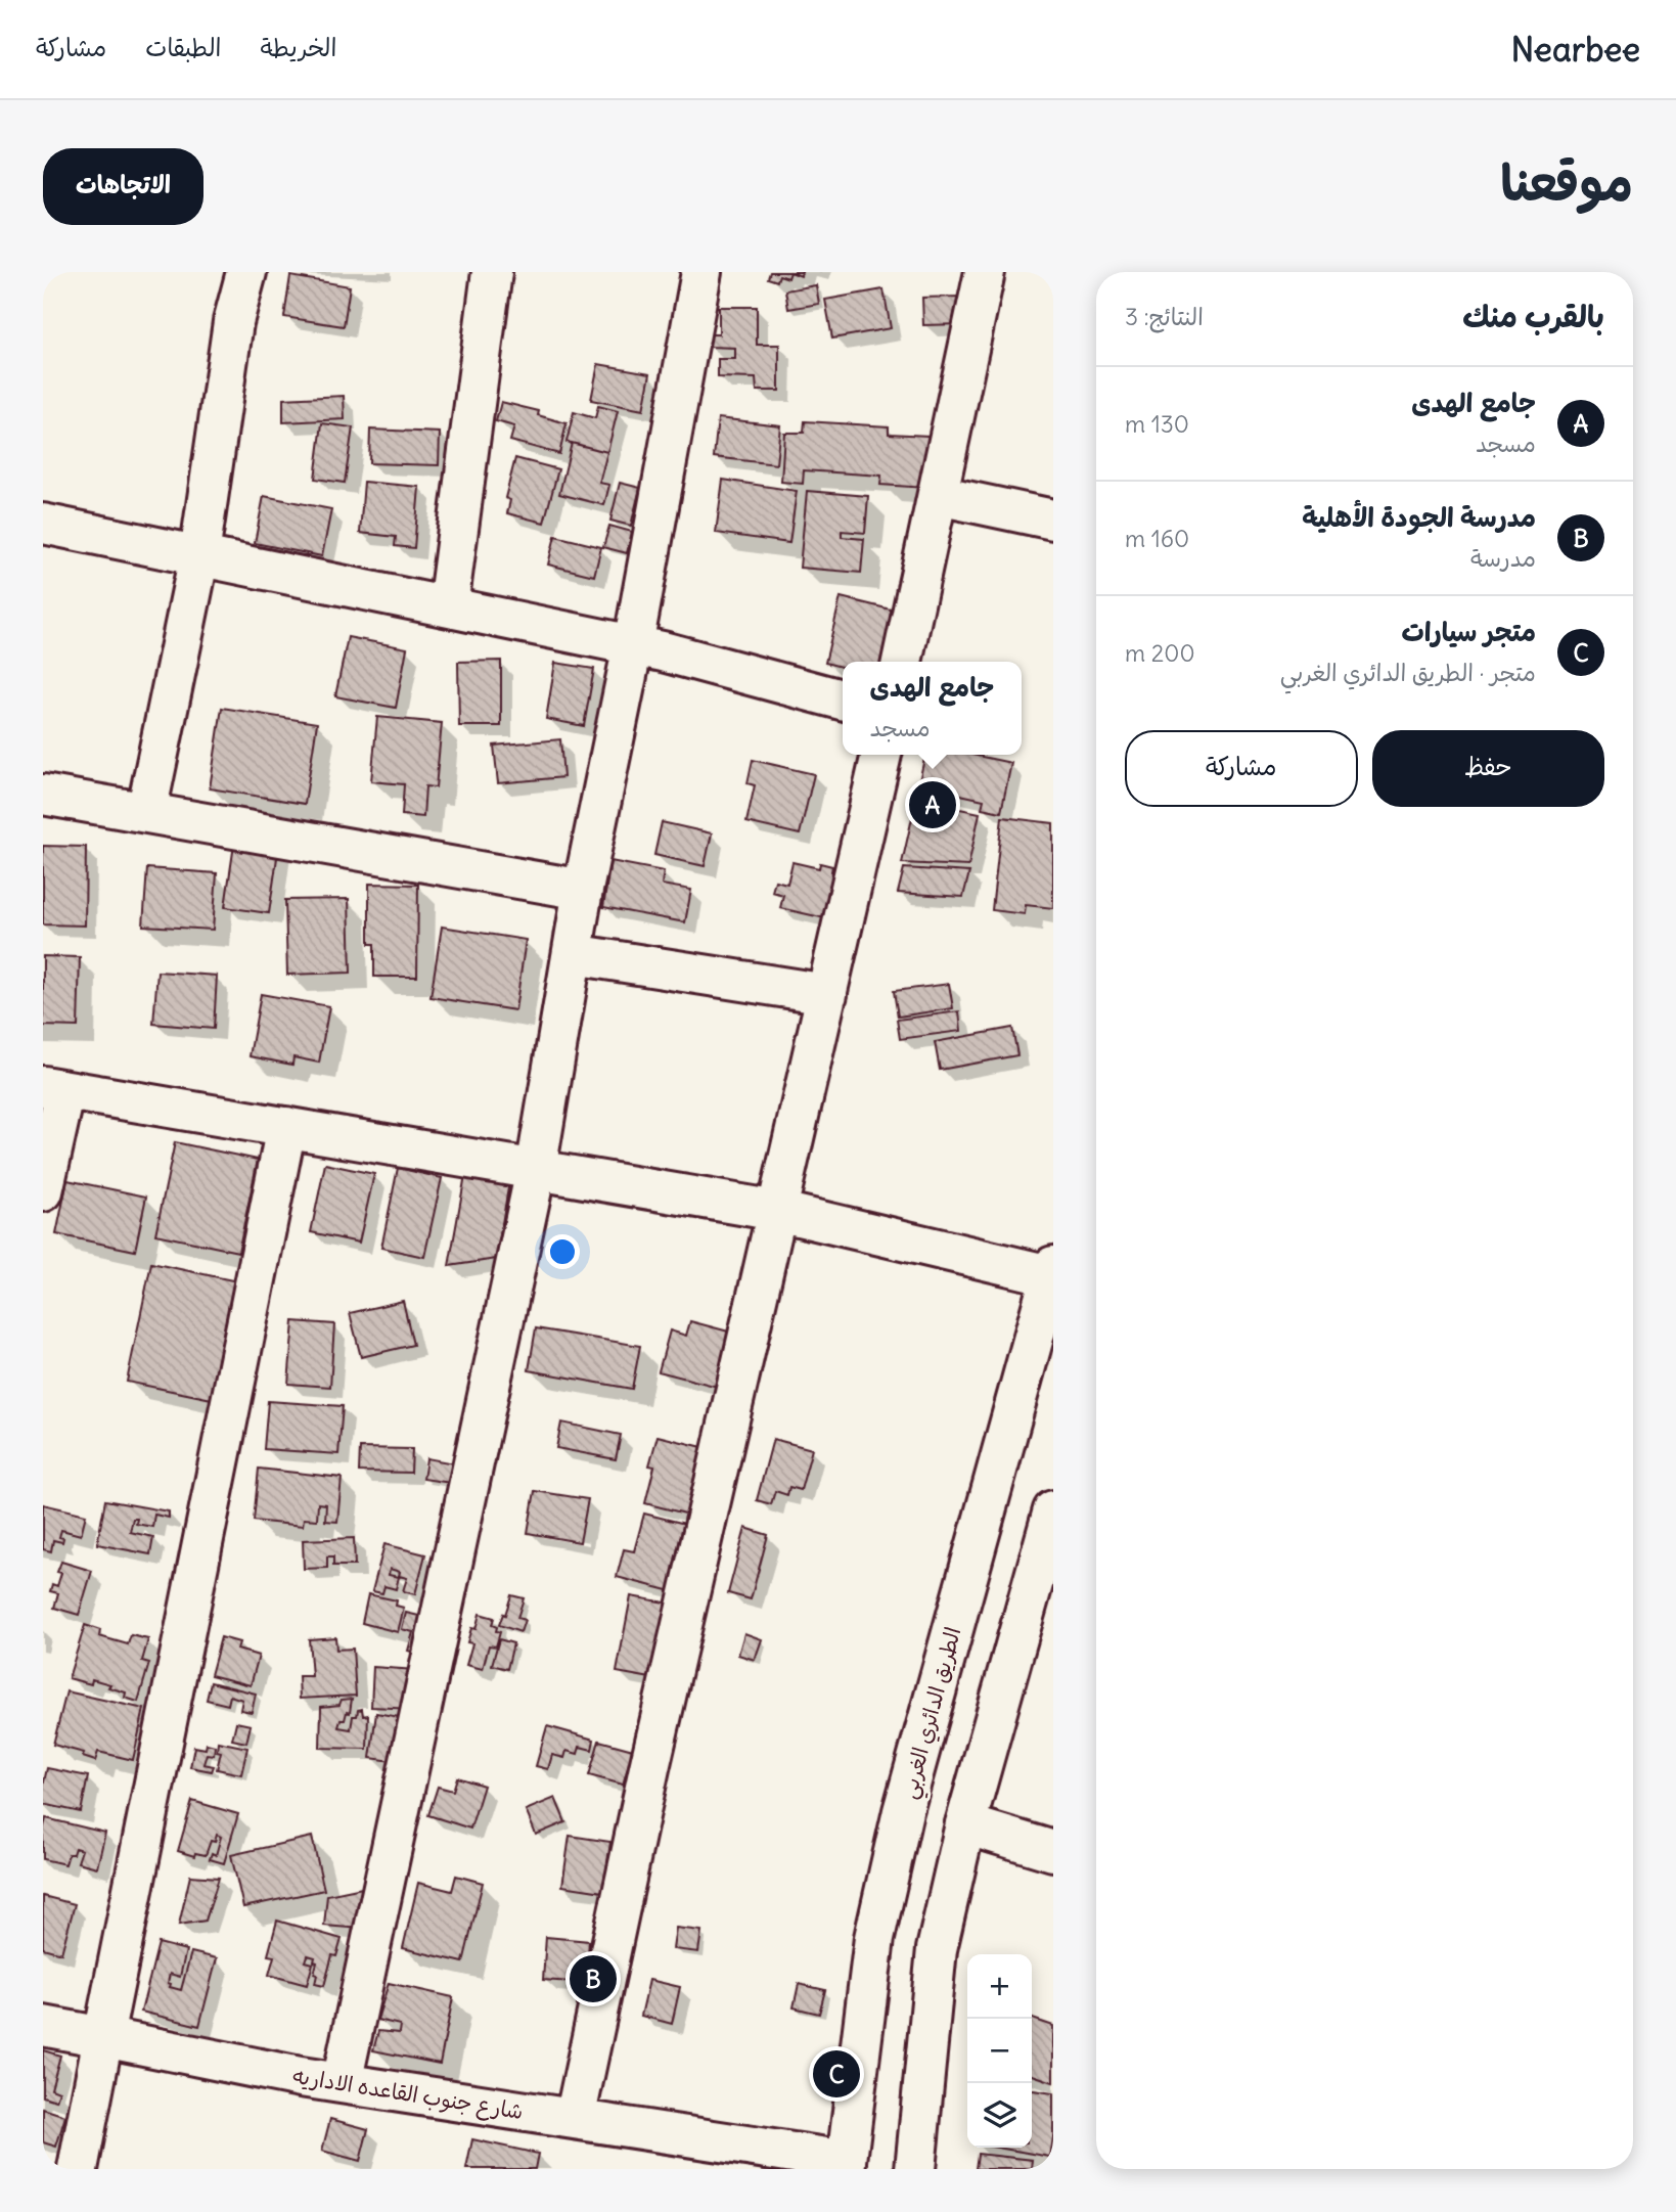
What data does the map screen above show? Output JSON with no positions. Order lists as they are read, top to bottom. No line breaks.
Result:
{"streets":{"street":["الطريق الدائري الغربي","شارع جنوب القاعده الاداريه"]},"crossings":[["الطريق الدائري الغربي","شارع جنوب القاعده الاداريه"]],"page":{"header":"Nearbee","nav":["الخريطة","الطبقات","مشاركة"],"title":"موقعنا","buttons":["الاتجاهات",["حفظ","مشاركة"]],"heading":["بالقرب منك","النتائج: 3"],"list":[{"mark":"A","name":"جامع الهدى","note":"مسجد","value":"130 m"},{"mark":"B","name":"مدرسة الجودة الأهلية","note":"مدرسة","value":"160 m"},{"mark":"C","name":"متجر سيارات","note":"متجر · الطريق الدائري الغربي","value":"200 m"}],"popup":["جامع الهدى","مسجد"],"pins":["A","B","C"],"map_buttons":["+","−"]}}
